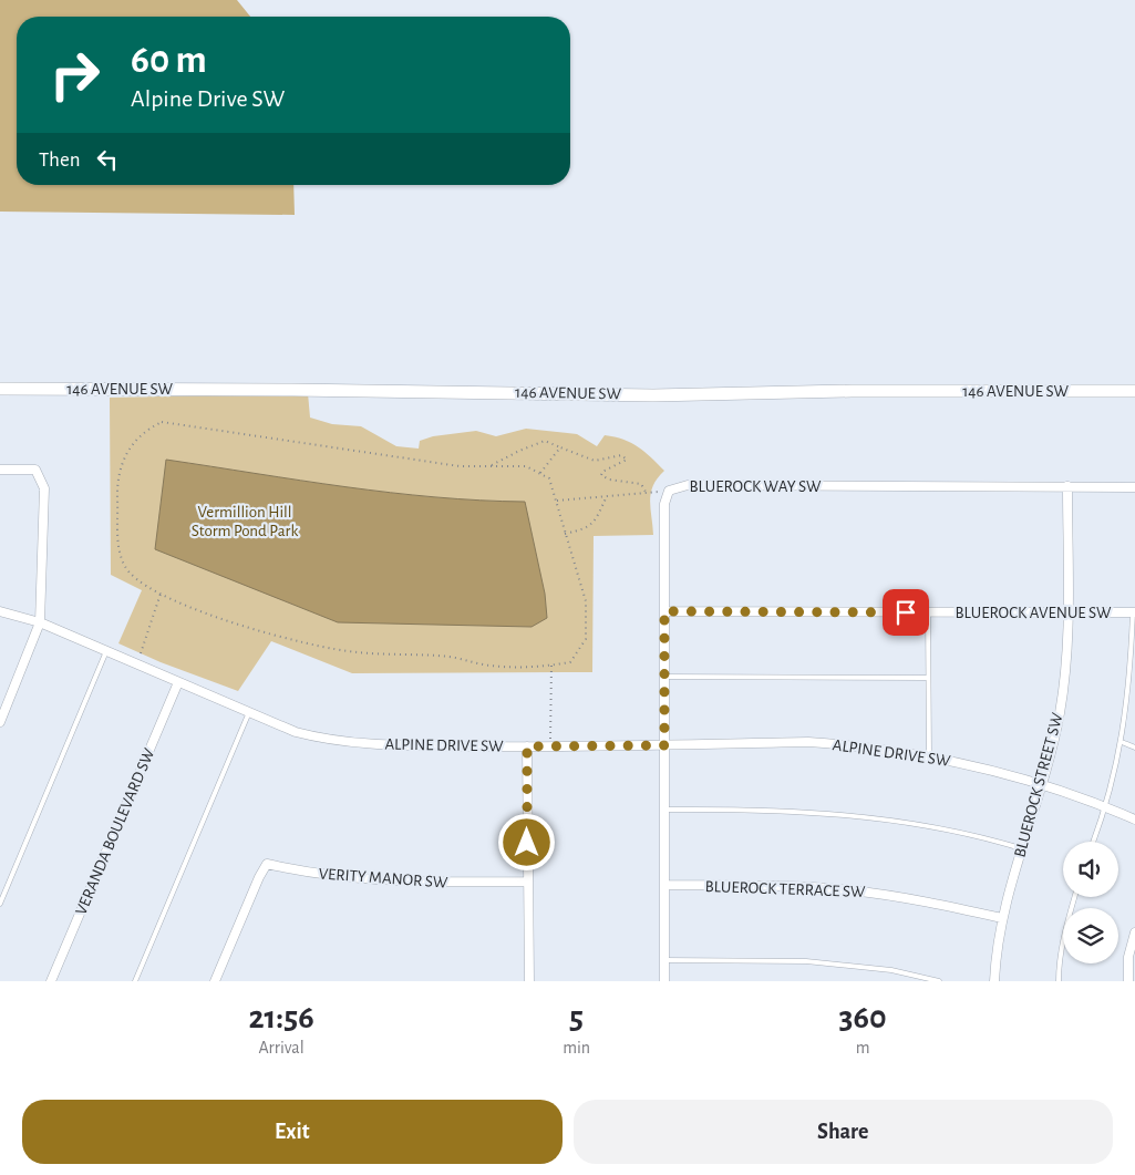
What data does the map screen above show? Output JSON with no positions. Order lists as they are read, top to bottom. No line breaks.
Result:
{"streets":{"street":["146 AVENUE SW","BLUEROCK WAY SW","BLUEROCK AVENUE SW","ALPINE DRIVE SW","BLUEROCK STREET SW","VERANDA BOULEVARD SW","VERITY MANOR SW","BLUEROCK TERRACE SW"]},"crossings":[["BLUEROCK WAY SW","BLUEROCK AVENUE SW"],["BLUEROCK WAY SW","ALPINE DRIVE SW"],["BLUEROCK WAY SW","BLUEROCK STREET SW"],["BLUEROCK WAY SW","BLUEROCK TERRACE SW"],["BLUEROCK AVENUE SW","BLUEROCK STREET SW"],["ALPINE DRIVE SW","BLUEROCK STREET SW"],["ALPINE DRIVE SW","VERANDA BOULEVARD SW"],["BLUEROCK STREET SW","BLUEROCK TERRACE SW"]],"parks":["Vermillion Hill Storm Pond Park"],"page":{"turn":["60 m","Alpine Drive SW"],"then":"Then","eta":["21:56","Arrival","5","min","360","m"],"buttons":["Exit","Share"]}}
